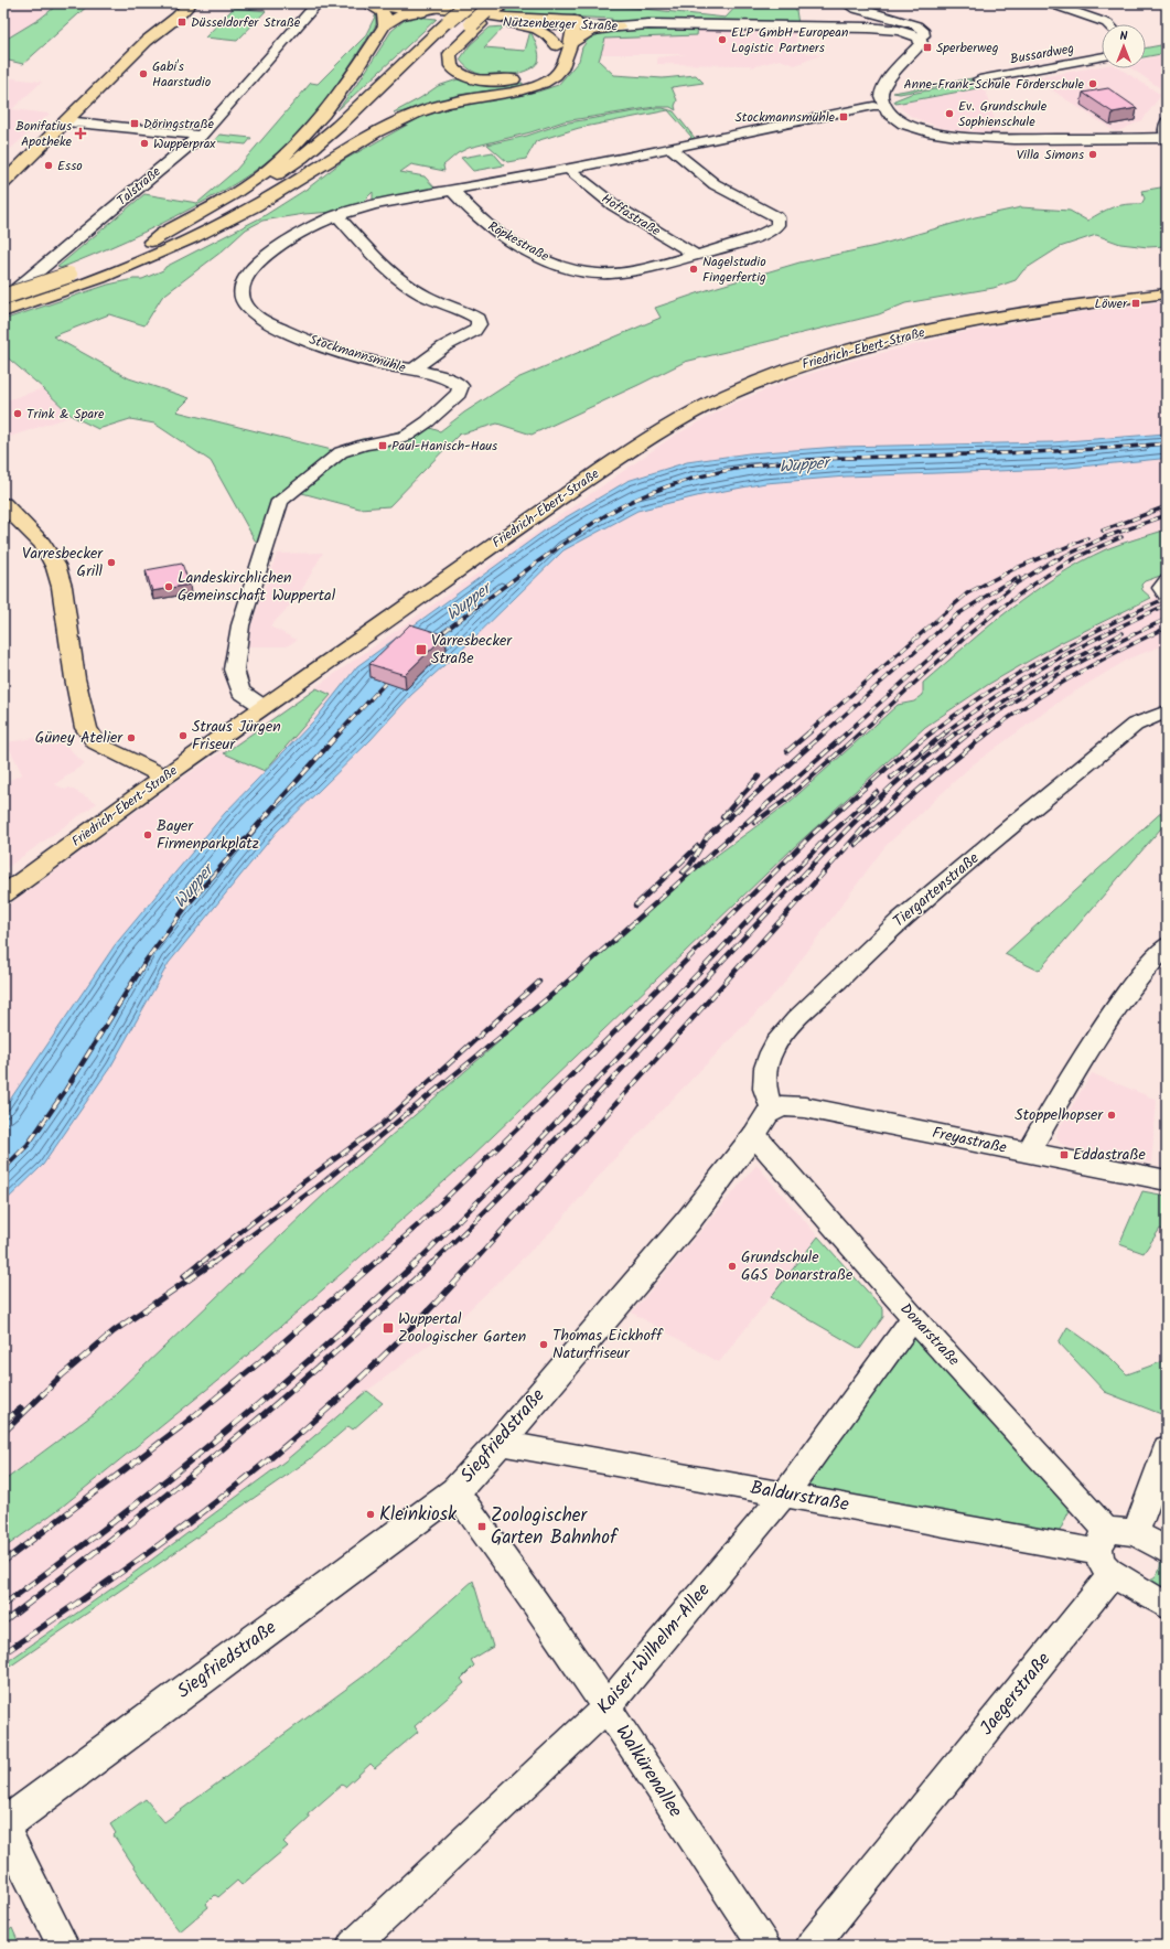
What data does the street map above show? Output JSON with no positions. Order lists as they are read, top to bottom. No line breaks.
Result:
{"streets":{"main road":["Nützenberger Straße","Friedrich-Ebert-Straße"],"street":["Bussardweg","Talstraße","Hoffastraße","Röpkestraße","Stockmannsmühle","Tiergartenstraße","Freyastraße","Donarstraße","Siegfriedstraße","Baldurstraße","Kaiser-Wilhelm-Allee","Jaegerstraße","Walkürenallee"]},"crossings":[["Hoffastraße","Röpkestraße"],["Hoffastraße","Stockmannsmühle"],["Röpkestraße","Stockmannsmühle"],["Friedrich-Ebert-Straße","Stockmannsmühle"],["Tiergartenstraße","Freyastraße"],["Tiergartenstraße","Siegfriedstraße"],["Freyastraße","Siegfriedstraße"],["Donarstraße","Siegfriedstraße"],["Donarstraße","Baldurstraße"],["Donarstraße","Kaiser-Wilhelm-Allee"],["Donarstraße","Jaegerstraße"],["Siegfriedstraße","Baldurstraße"],["Siegfriedstraße","Walkürenallee"],["Baldurstraße","Kaiser-Wilhelm-Allee"],["Baldurstraße","Jaegerstraße"],["Kaiser-Wilhelm-Allee","Walkürenallee"]],"water":["Wupper"],"places":{"transit":["Düsseldorfer Straße","Sperberweg","Stockmannsmühle","Döringstraße","Löwer","Paul-Hanisch-Haus","Varresbecker Straße","Eddastraße","Wuppertal Zoologischer Garten","Zoologischer Garten Bahnhof"],"other":["ELP GmbH European Logistic Partners","Gabi's Haarstudio","Anne-Frank-Schule Förderschule","Ev. Grundschule Sophienschule","Wupperprax","Villa Simons","Esso","Nagelstudio Fingerfertig","Trink & Spare","Varresbecker Grill","Landeskirchlichen Gemeinschaft Wuppertal","Straus Jürgen Friseur","Güney Atelier","Bayer Firmenparkplatz","Stoppelhopser","Grundschule GGS Donarstraße","Thomas Eickhoff Naturfriseur","Kleinkiosk"],"health":["Bonifatius Apotheke"]},"north":"top"}
